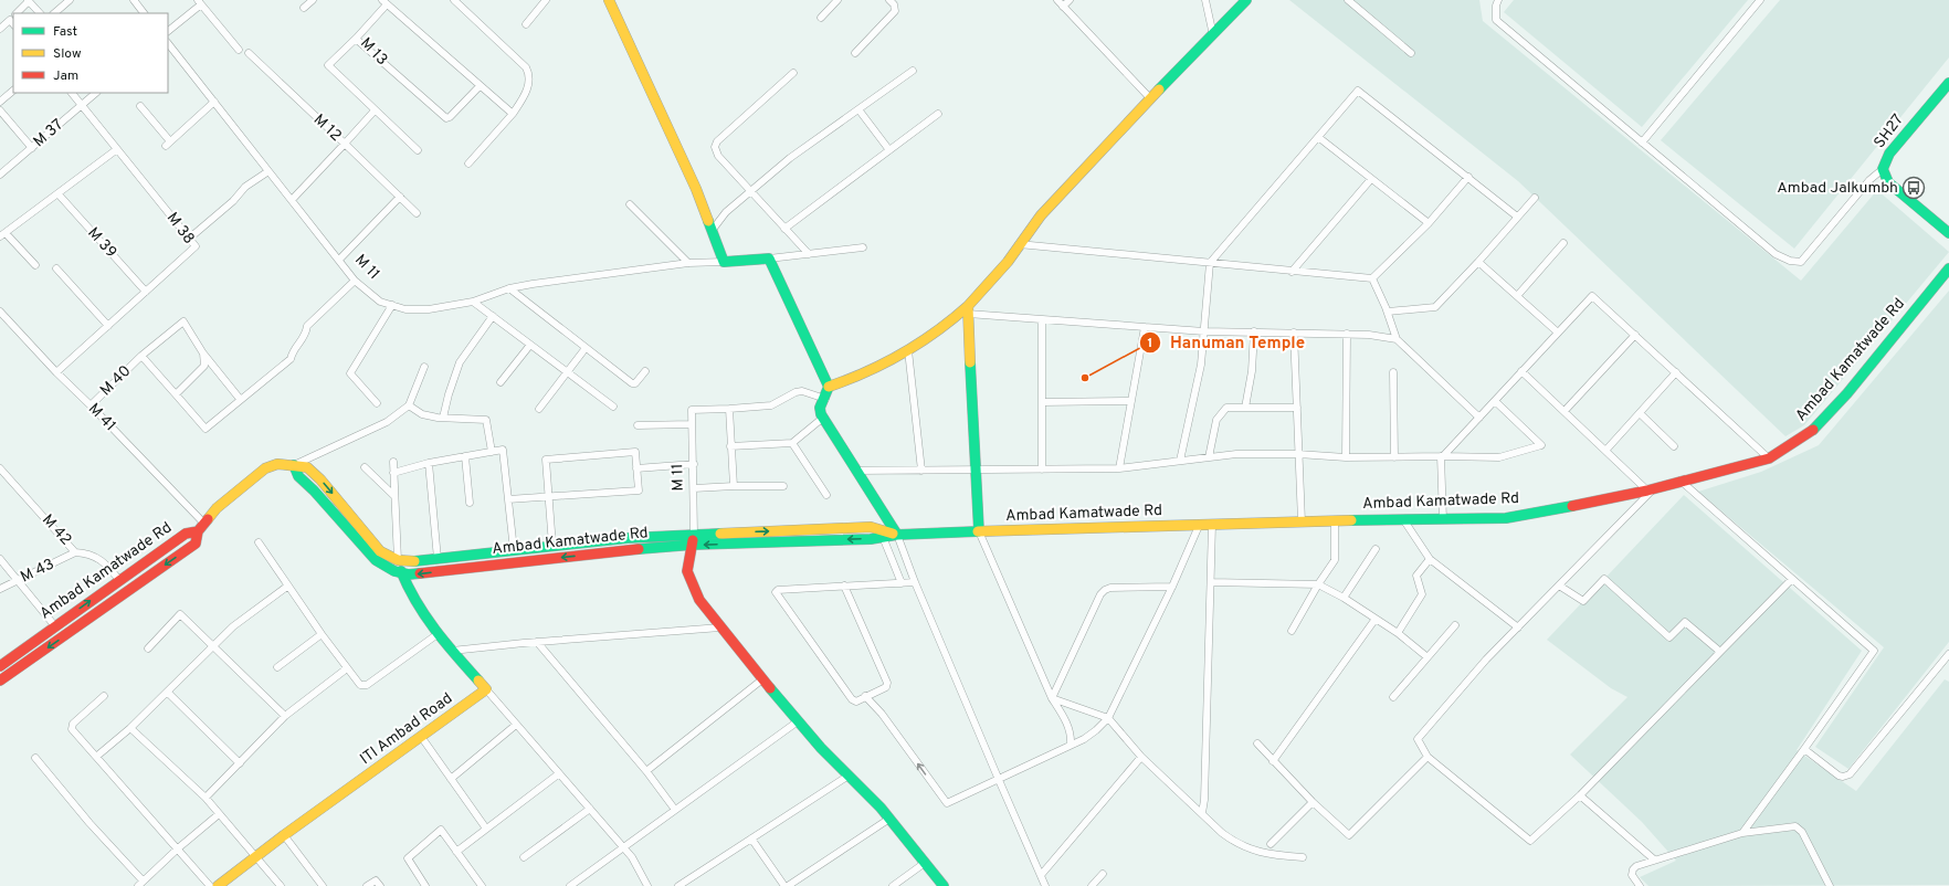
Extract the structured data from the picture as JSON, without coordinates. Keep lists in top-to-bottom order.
{
  "streets": {
    "street": [
      "M 13",
      "M 12",
      "SH27",
      "M 37",
      "M 38",
      "M 39",
      "M 11",
      "Ambad Kamatwade Rd",
      "M 40",
      "M 41",
      "M 42",
      "M 43",
      "ITI Ambad Road"
    ]
  },
  "crossings": [
    ["M 12", "M 11"],
    ["M 37", "M 38"],
    ["M 38", "M 39"],
    ["M 38", "M 41"],
    ["M 11", "Ambad Kamatwade Rd"],
    ["Ambad Kamatwade Rd", "M 41"],
    ["Ambad Kamatwade Rd", "M 42"],
    ["M 40", "M 41"],
    ["M 42", "M 43"]
  ],
  "places": {
    "bus stop": ["Ambad Jalkumbh"],
    "other": ["Hanuman Temple"]
  },
  "legend": ["Fast", "Slow", "Jam"]
}
